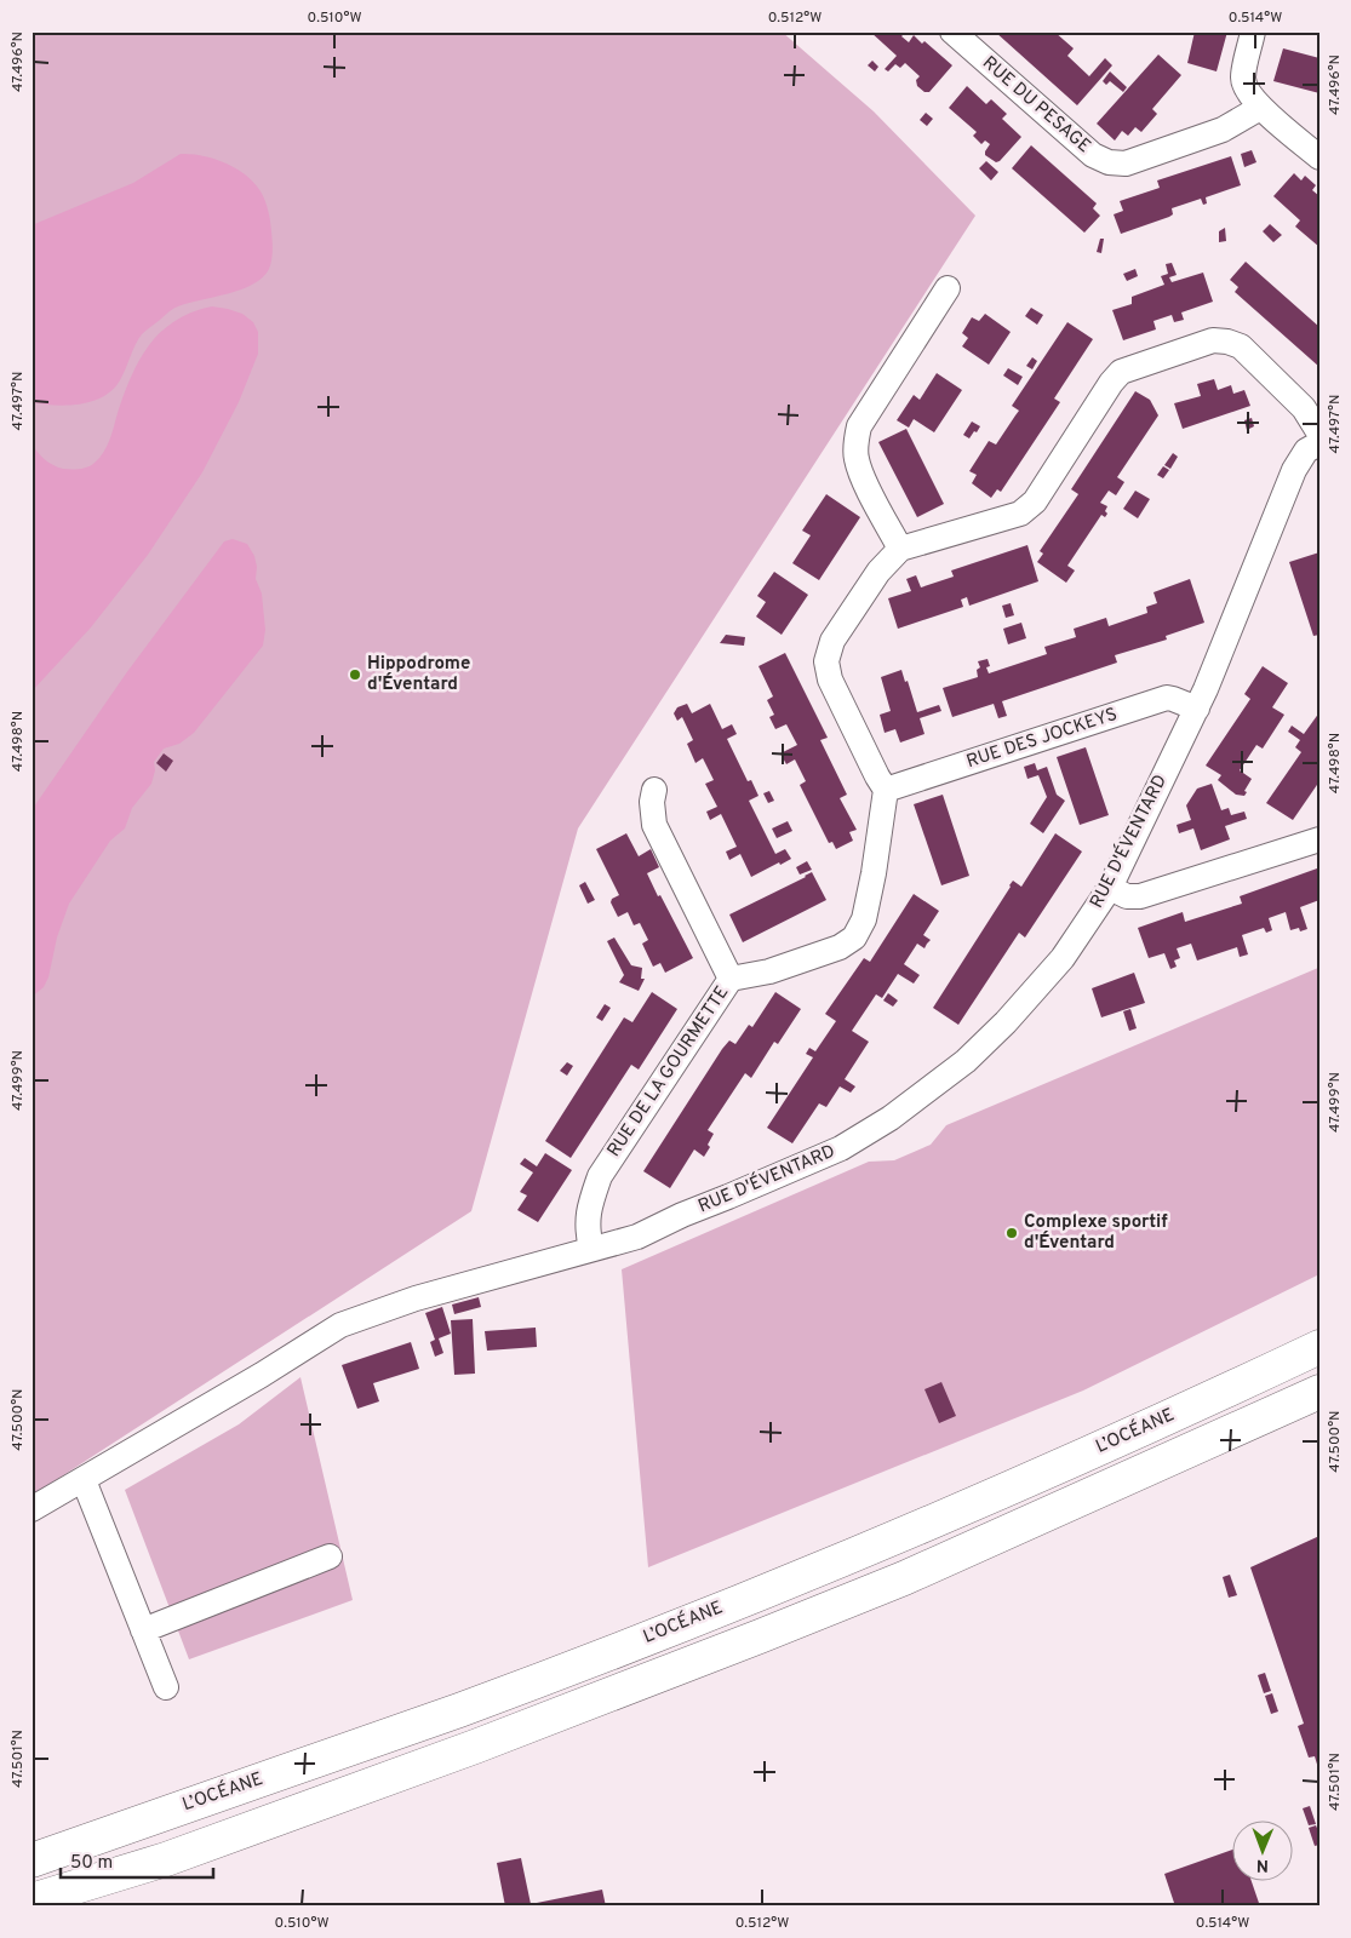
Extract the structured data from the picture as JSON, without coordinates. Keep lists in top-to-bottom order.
{
  "streets": {
    "highway": ["L’OCÉANE"],
    "street": [
      "RUE DU PESAGE",
      "RUE DES JOCKEYS",
      "RUE D'ÉVENTARD",
      "RUE DE LA GOURMETTE"
    ]
  },
  "crossings": [
    ["RUE DES JOCKEYS", "RUE D'ÉVENTARD"],
    ["RUE DES JOCKEYS", "RUE DE LA GOURMETTE"],
    ["RUE D'ÉVENTARD", "RUE DE LA GOURMETTE"]
  ],
  "places": ["Hippodrome d'Éventard", "Complexe sportif d'Éventard"],
  "scale_bar": "50 m",
  "north": "bottom",
  "coordinates": [
    "0.510°W",
    "0.512°W",
    "0.514°W",
    "47.496°N",
    "47.497°N",
    "47.498°N",
    "47.499°N",
    "47.500°N",
    "47.501°N"
  ]
}
